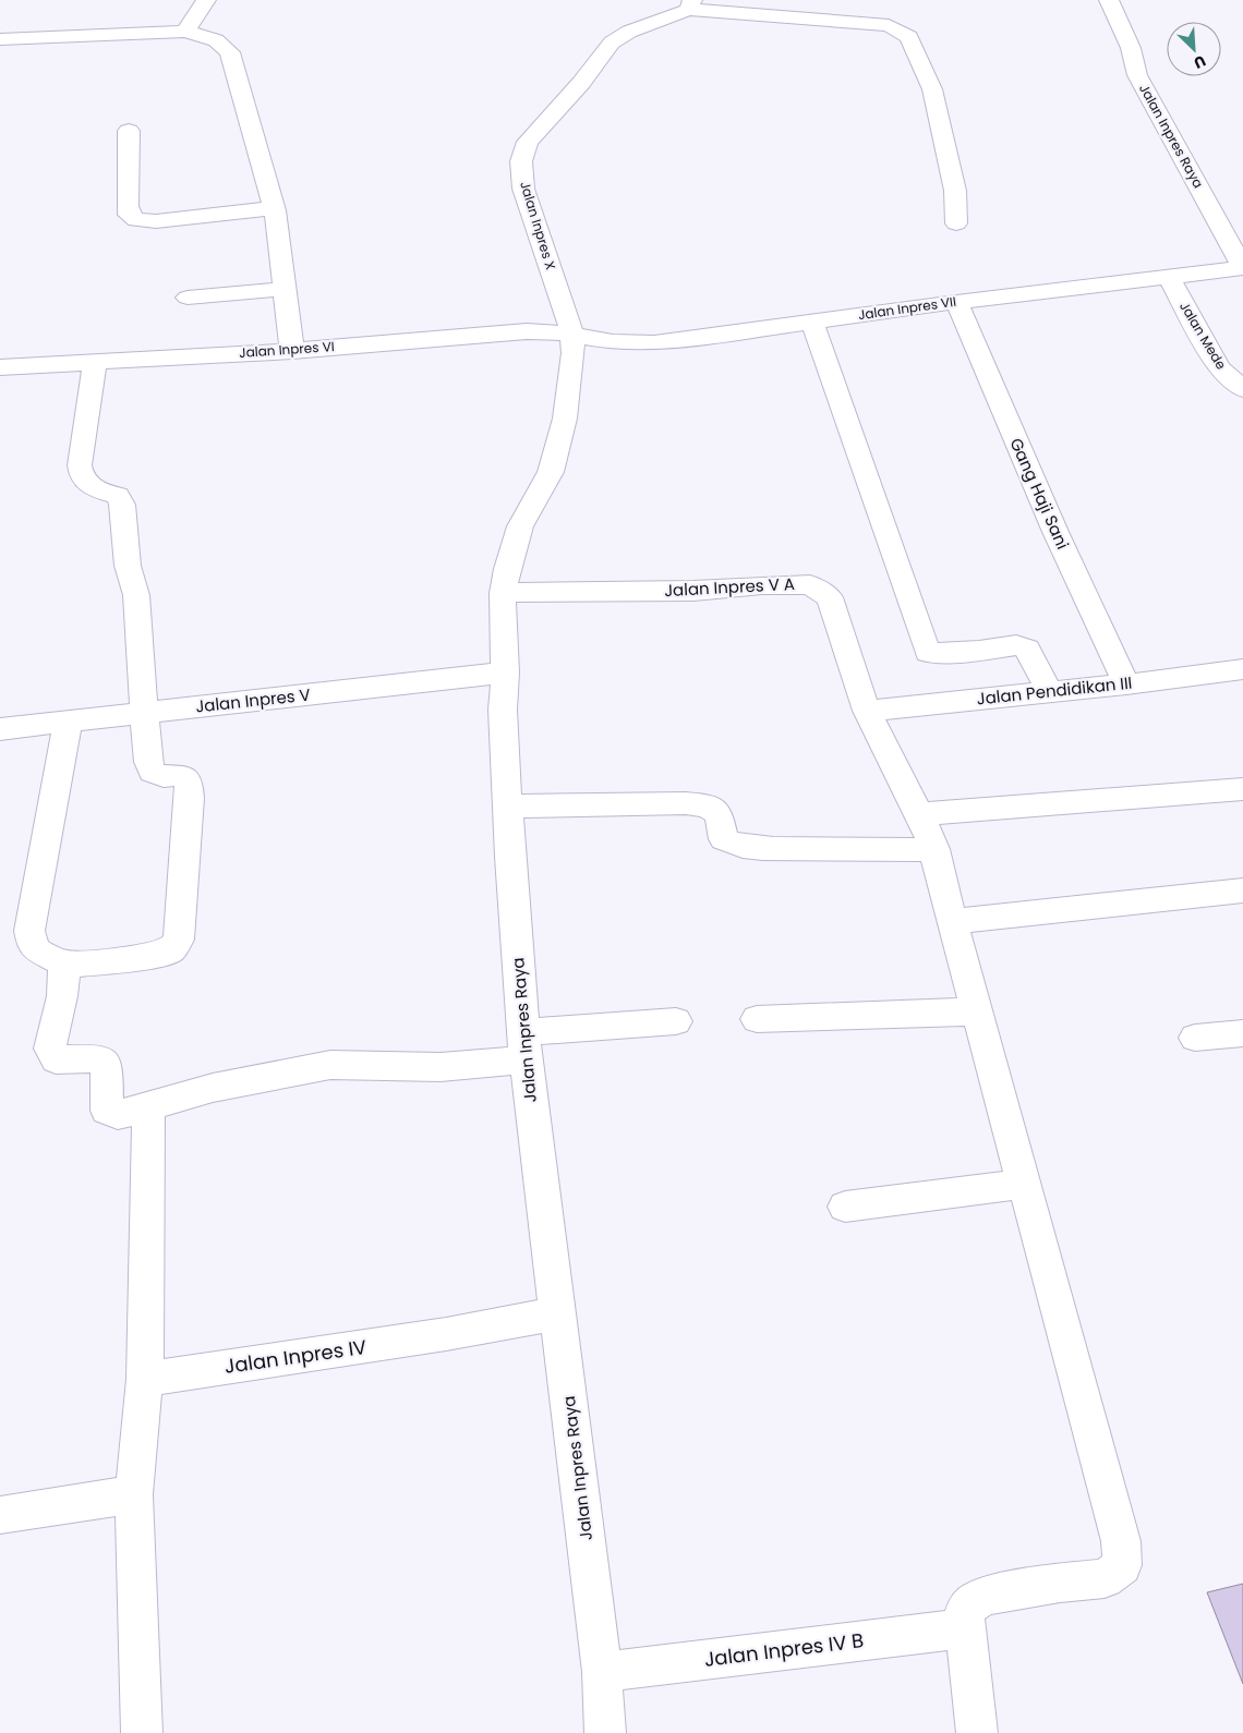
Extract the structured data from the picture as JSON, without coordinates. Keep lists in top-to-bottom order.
{
  "streets": {
    "street": [
      "Jalan Inpres Raya",
      "Jalan Inpres X",
      "Jalan Inpres VII",
      "Jalan Mede",
      "Jalan Inpres VI",
      "Gang Haji Sani",
      "Jalan Inpres V A",
      "Jalan Pendidikan III",
      "Jalan Inpres V",
      "Jalan Inpres IV",
      "Jalan Inpres IV B"
    ]
  },
  "crossings": [
    ["Jalan Inpres Raya", "Jalan Inpres X"],
    ["Jalan Inpres Raya", "Jalan Inpres VII"],
    ["Jalan Inpres Raya", "Jalan Inpres VI"],
    ["Jalan Inpres Raya", "Jalan Inpres V A"],
    ["Jalan Inpres Raya", "Jalan Inpres V"],
    ["Jalan Inpres Raya", "Jalan Inpres IV"],
    ["Jalan Inpres Raya", "Jalan Inpres IV B"],
    ["Jalan Inpres X", "Jalan Inpres VII"],
    ["Jalan Inpres X", "Jalan Inpres VI"],
    ["Jalan Inpres VII", "Jalan Mede"],
    ["Jalan Inpres VII", "Jalan Inpres VI"],
    ["Jalan Inpres VII", "Gang Haji Sani"],
    ["Gang Haji Sani", "Jalan Pendidikan III"],
    ["Jalan Inpres V A", "Jalan Pendidikan III"],
    ["Jalan Inpres V A", "Jalan Inpres IV B"]
  ],
  "north": "bottom right"
}
